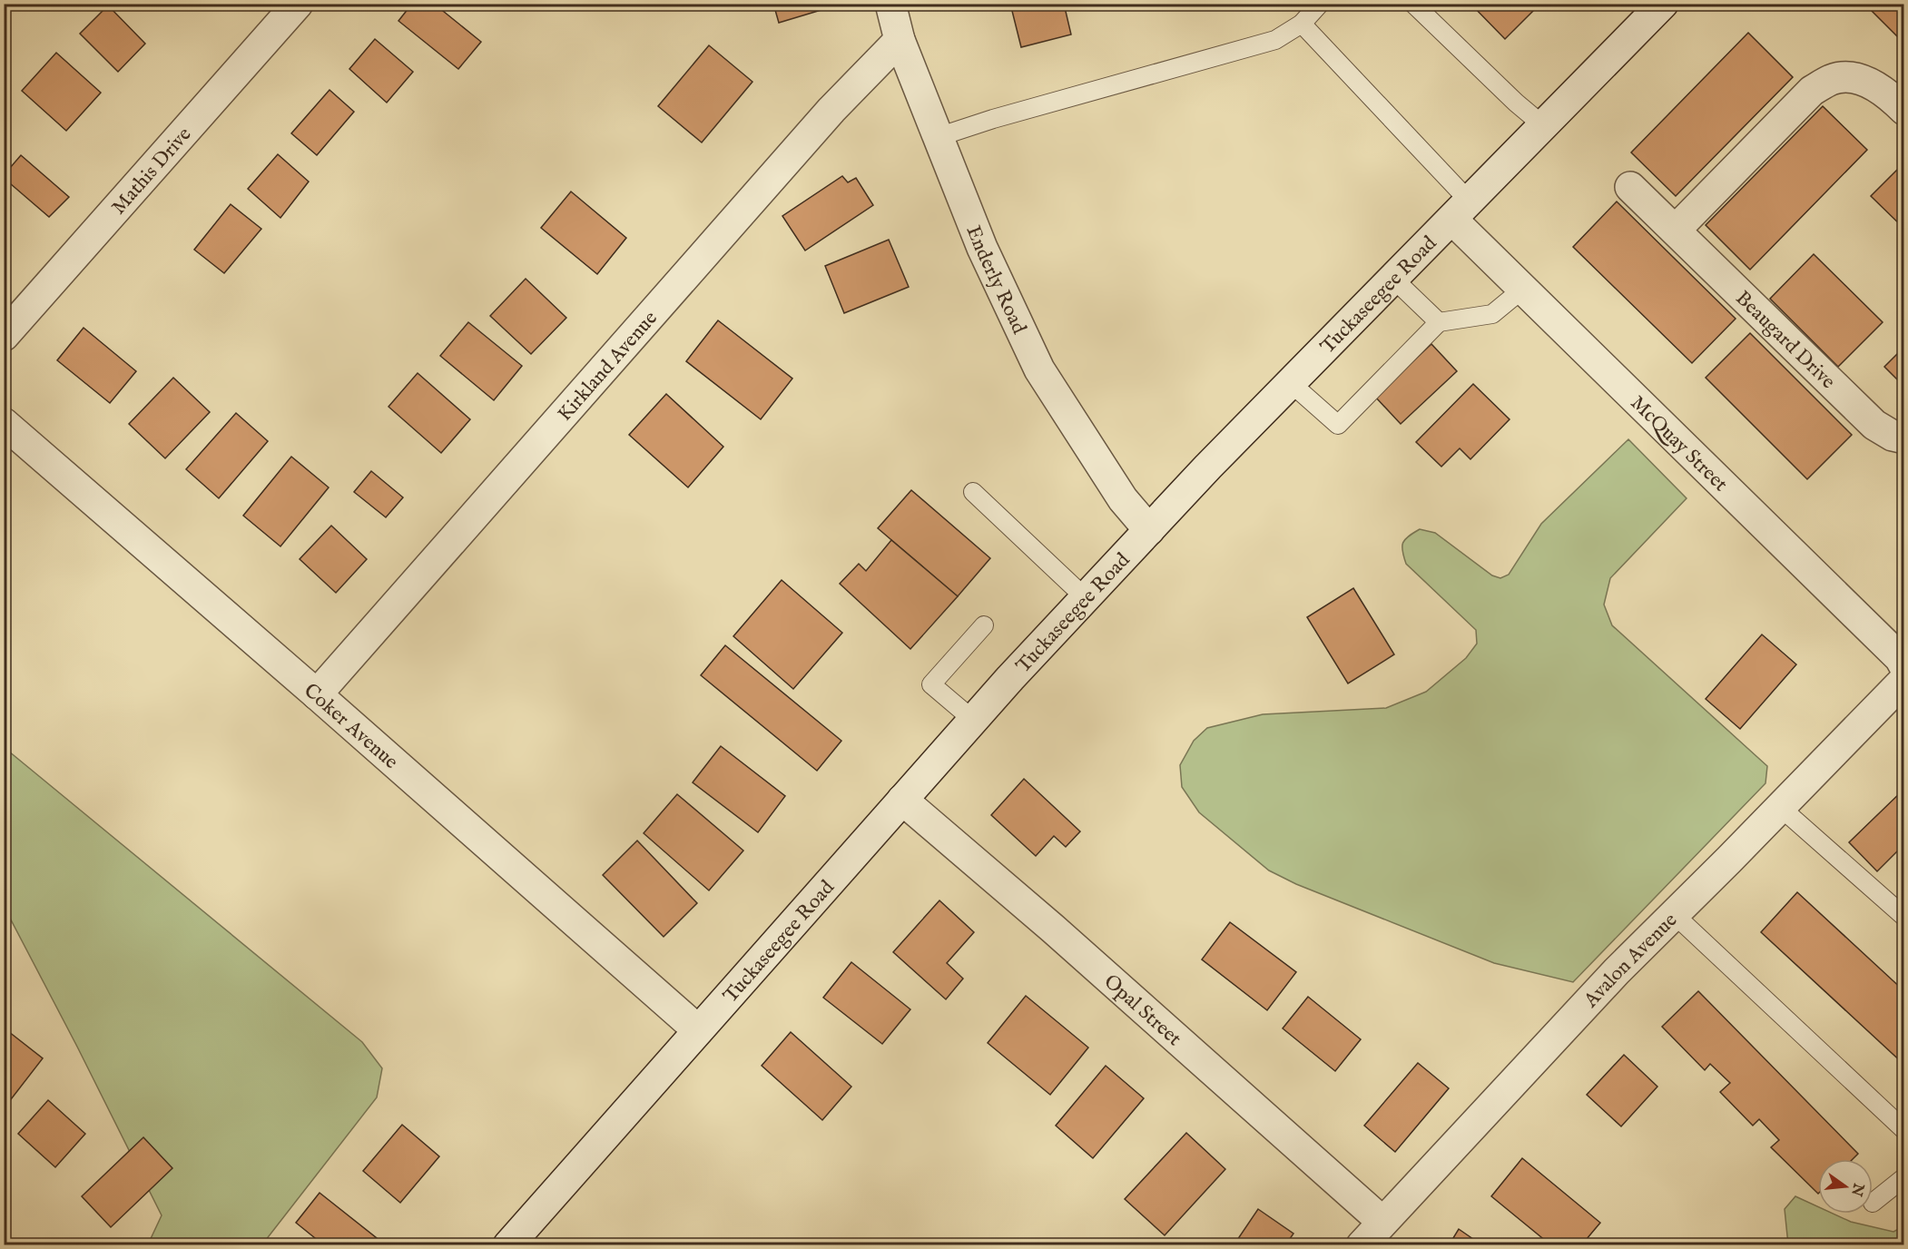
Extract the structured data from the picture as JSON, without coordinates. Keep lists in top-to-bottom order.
{
  "streets": {
    "street": [
      "Mathis Drive",
      "Enderly Road",
      "Tuckaseegee Road",
      "Beaugard Drive",
      "Kirkland Avenue",
      "McQuay Street",
      "Coker Avenue",
      "Avalon Avenue",
      "Opal Street"
    ]
  },
  "crossings": [
    ["Enderly Road", "Tuckaseegee Road"],
    ["Enderly Road", "Kirkland Avenue"],
    ["Tuckaseegee Road", "McQuay Street"],
    ["Tuckaseegee Road", "Coker Avenue"],
    ["Tuckaseegee Road", "Opal Street"],
    ["Kirkland Avenue", "Coker Avenue"],
    ["Avalon Avenue", "Opal Street"]
  ],
  "north": "right"
}
